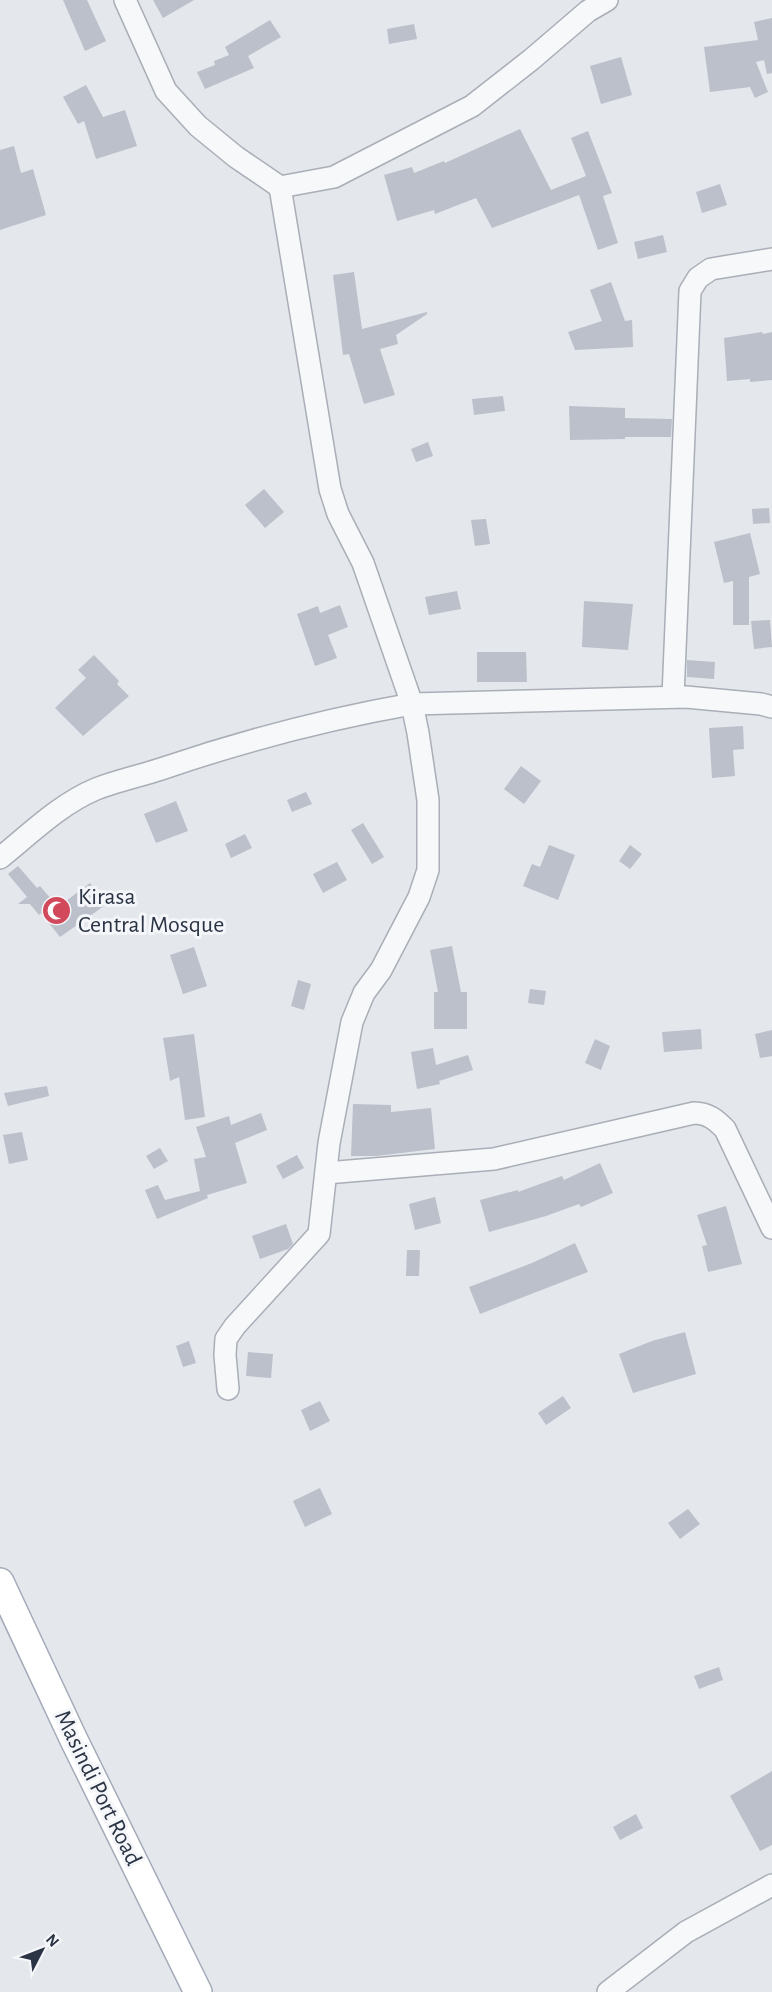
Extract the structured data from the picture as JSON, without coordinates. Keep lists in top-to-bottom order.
{
  "streets": {
    "main road": ["Masindi Port Road"]
  },
  "places": {
    "mosque": ["Kirasa Central Mosque"]
  },
  "north": "top right"
}
